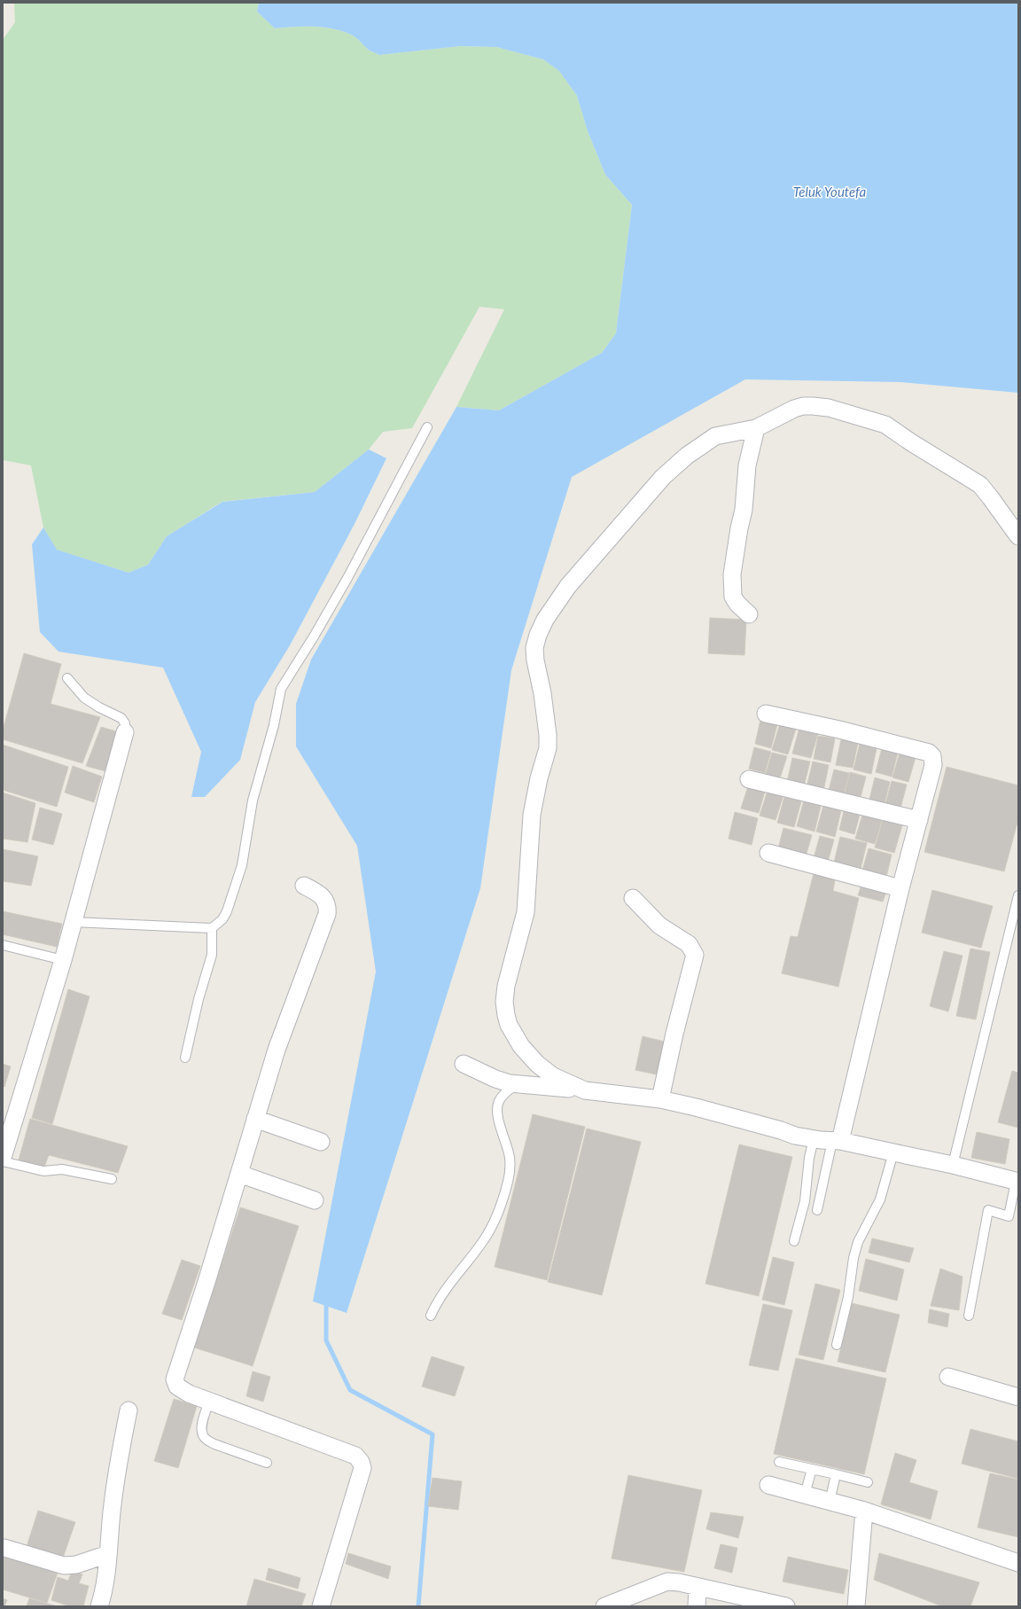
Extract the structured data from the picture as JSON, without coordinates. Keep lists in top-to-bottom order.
{
  "water": ["Teluk Youtefa"]
}
